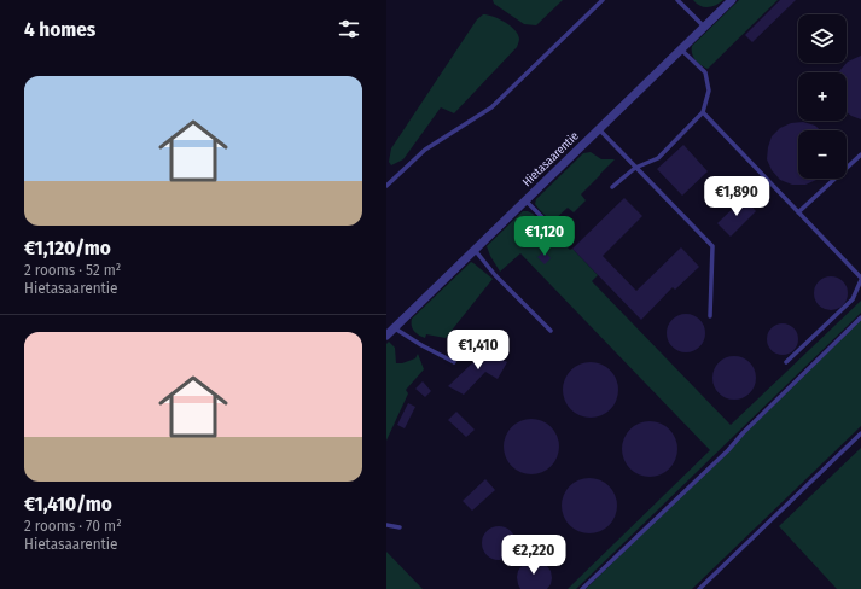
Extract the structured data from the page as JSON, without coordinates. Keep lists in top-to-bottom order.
{
  "streets": {
    "street": ["Hietasaarentie"]
  },
  "page": {
    "heading": "4 homes",
    "map_buttons": ["+", "−"],
    "list": [
      {
        "name": "€1,120/mo",
        "note": "2 rooms · 52 m² · Hietasaarentie"
      },
      {
        "name": "€1,410/mo",
        "note": "2 rooms · 70 m² · Hietasaarentie"
      }
    ],
    "price": [
      "€1,890",
      "€1,120",
      "€1,410",
      "€2,220"
    ]
  }
}
